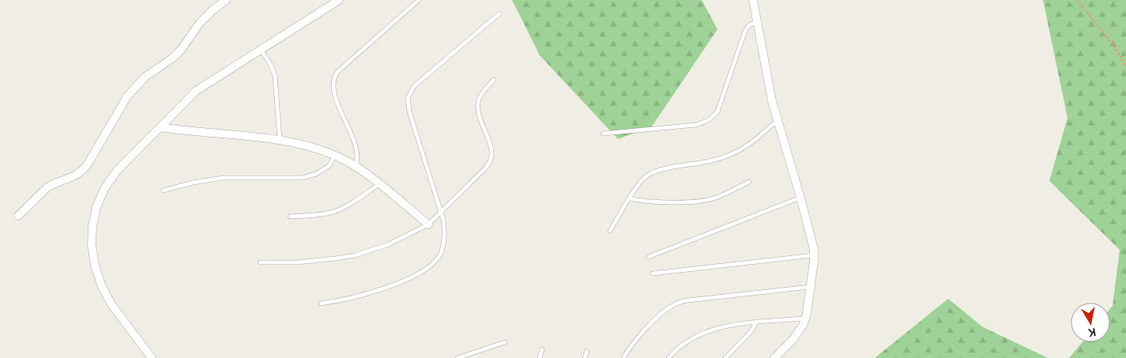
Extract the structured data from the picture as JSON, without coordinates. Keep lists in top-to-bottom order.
{
  "north": "bottom"
}
